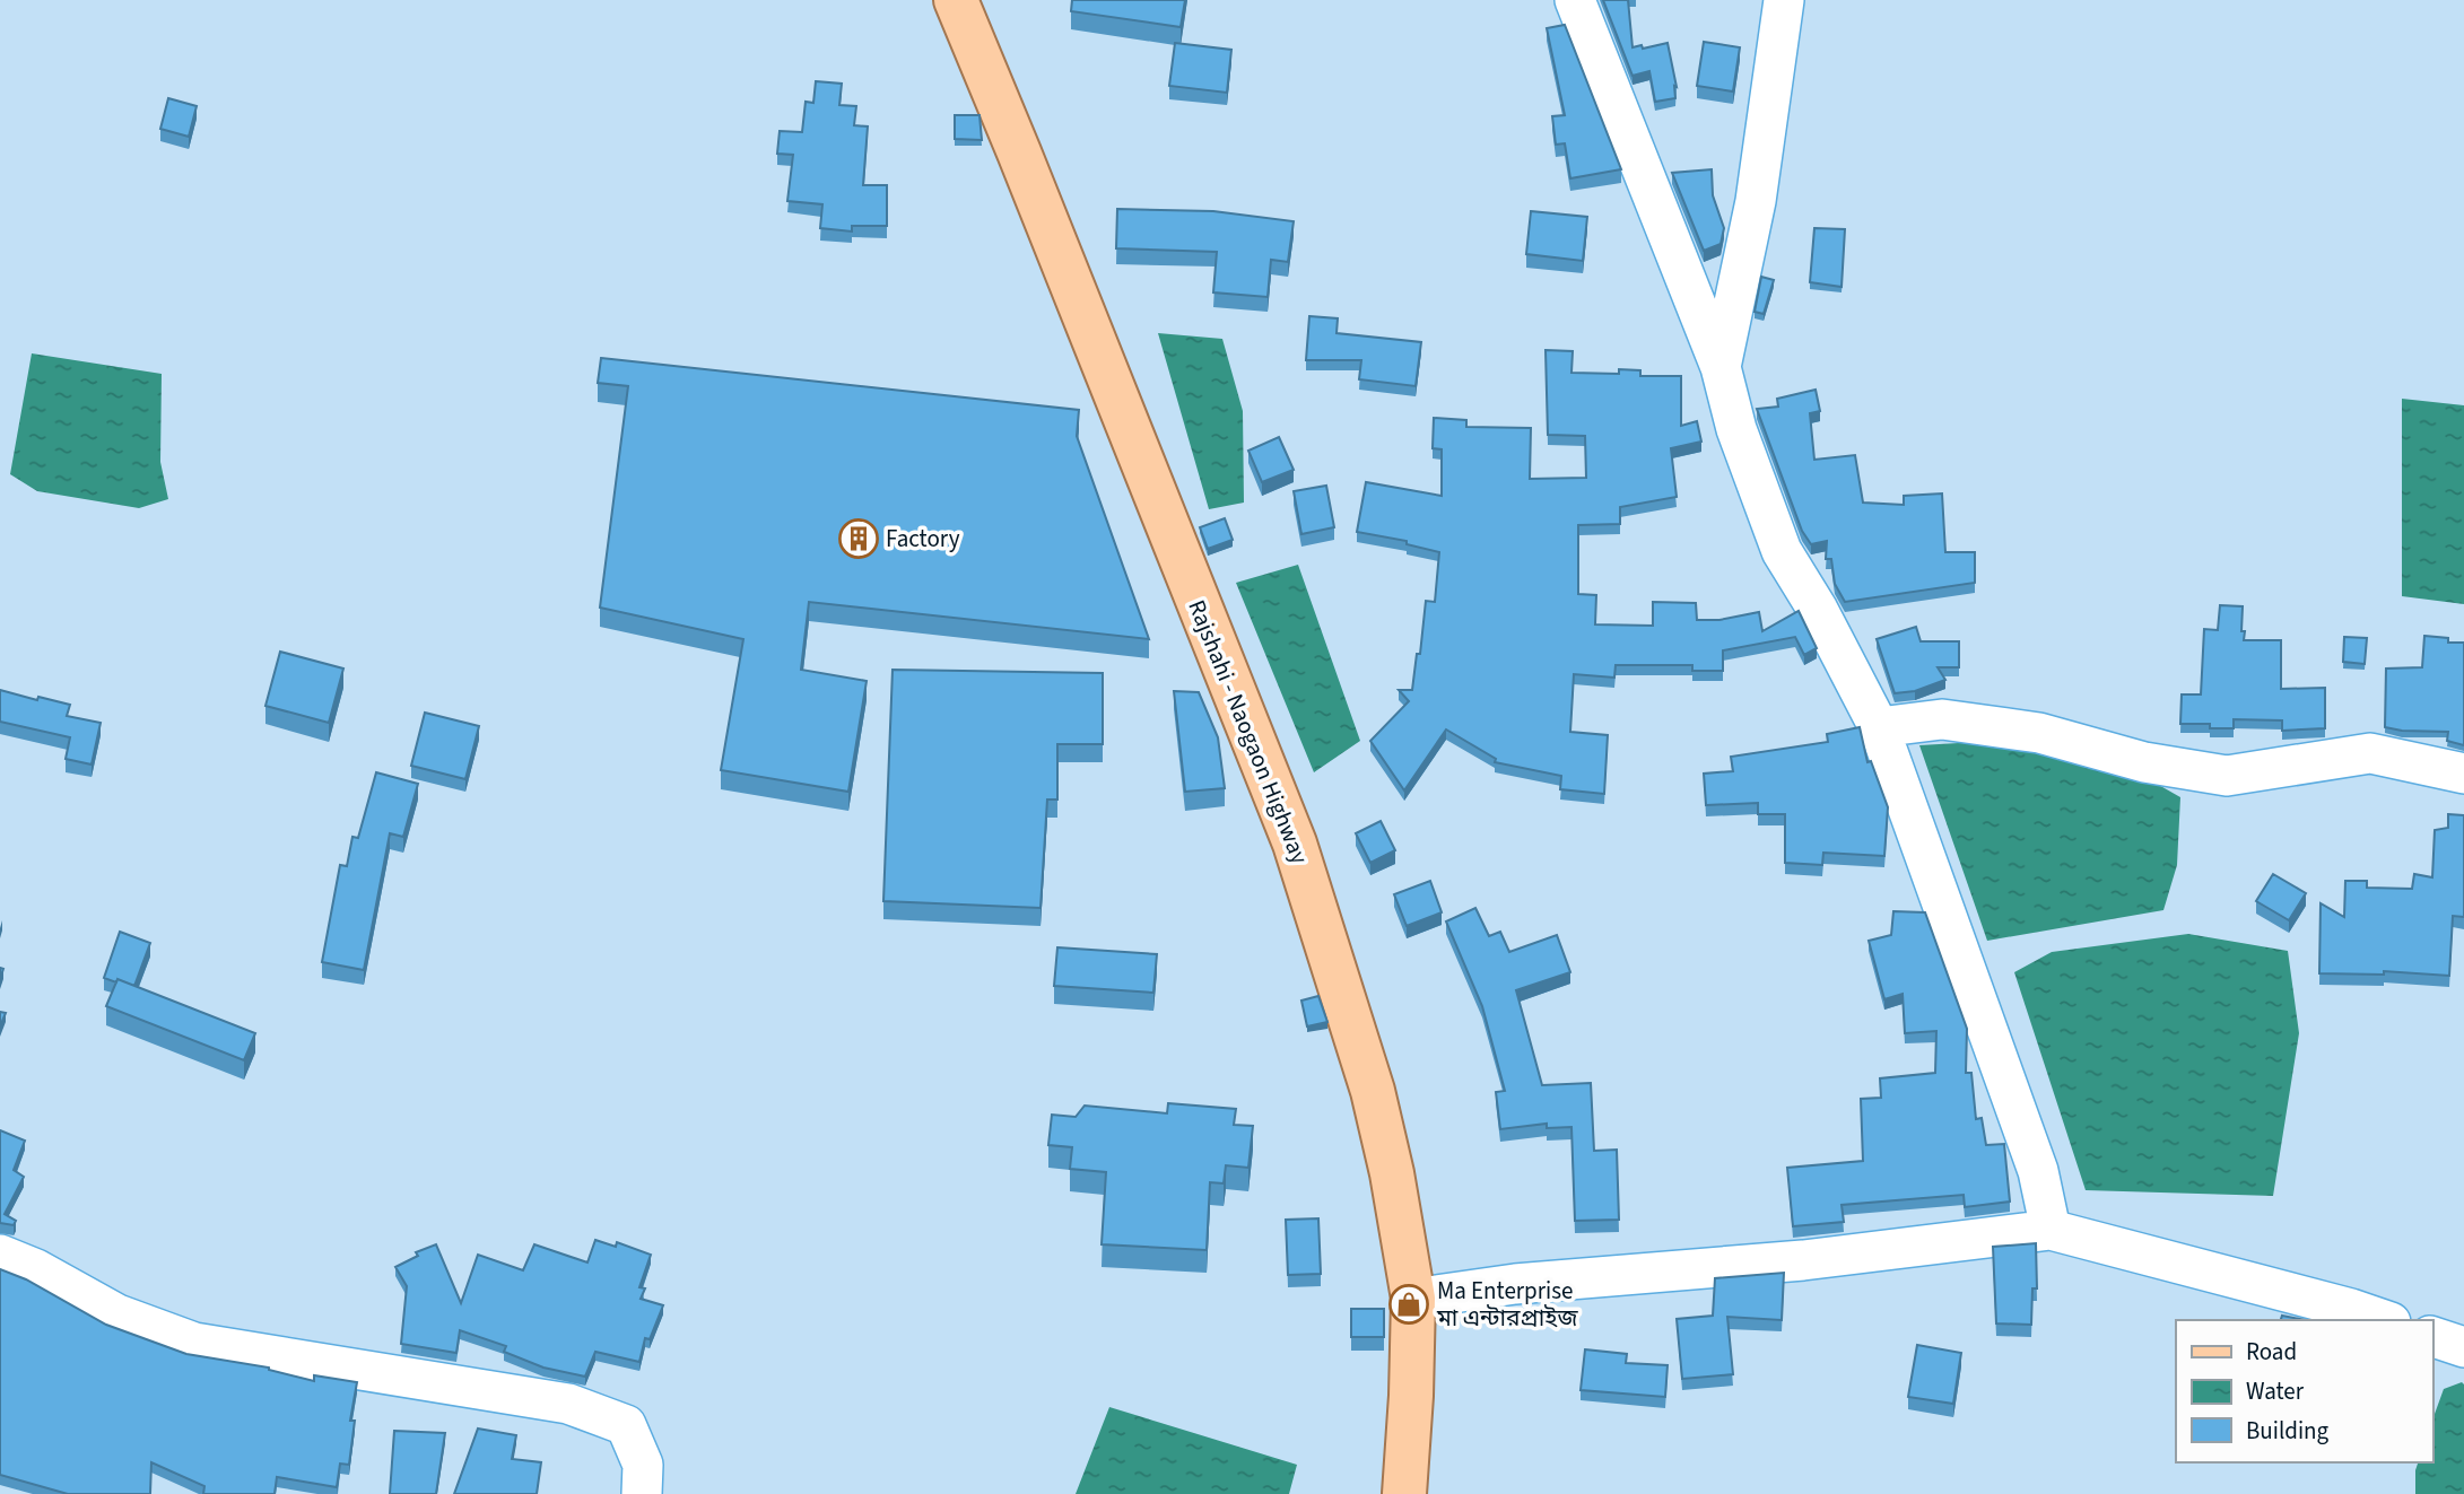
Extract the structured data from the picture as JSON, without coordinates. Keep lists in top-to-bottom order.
{
  "streets": {
    "main road": ["Rajshahi - Naogaon Highway"]
  },
  "places": {
    "building": ["Factory"],
    "shop": ["Ma Enterprise মা এন্টারপ্রাইজ"]
  },
  "legend": ["Road", "Water", "Building"]
}
